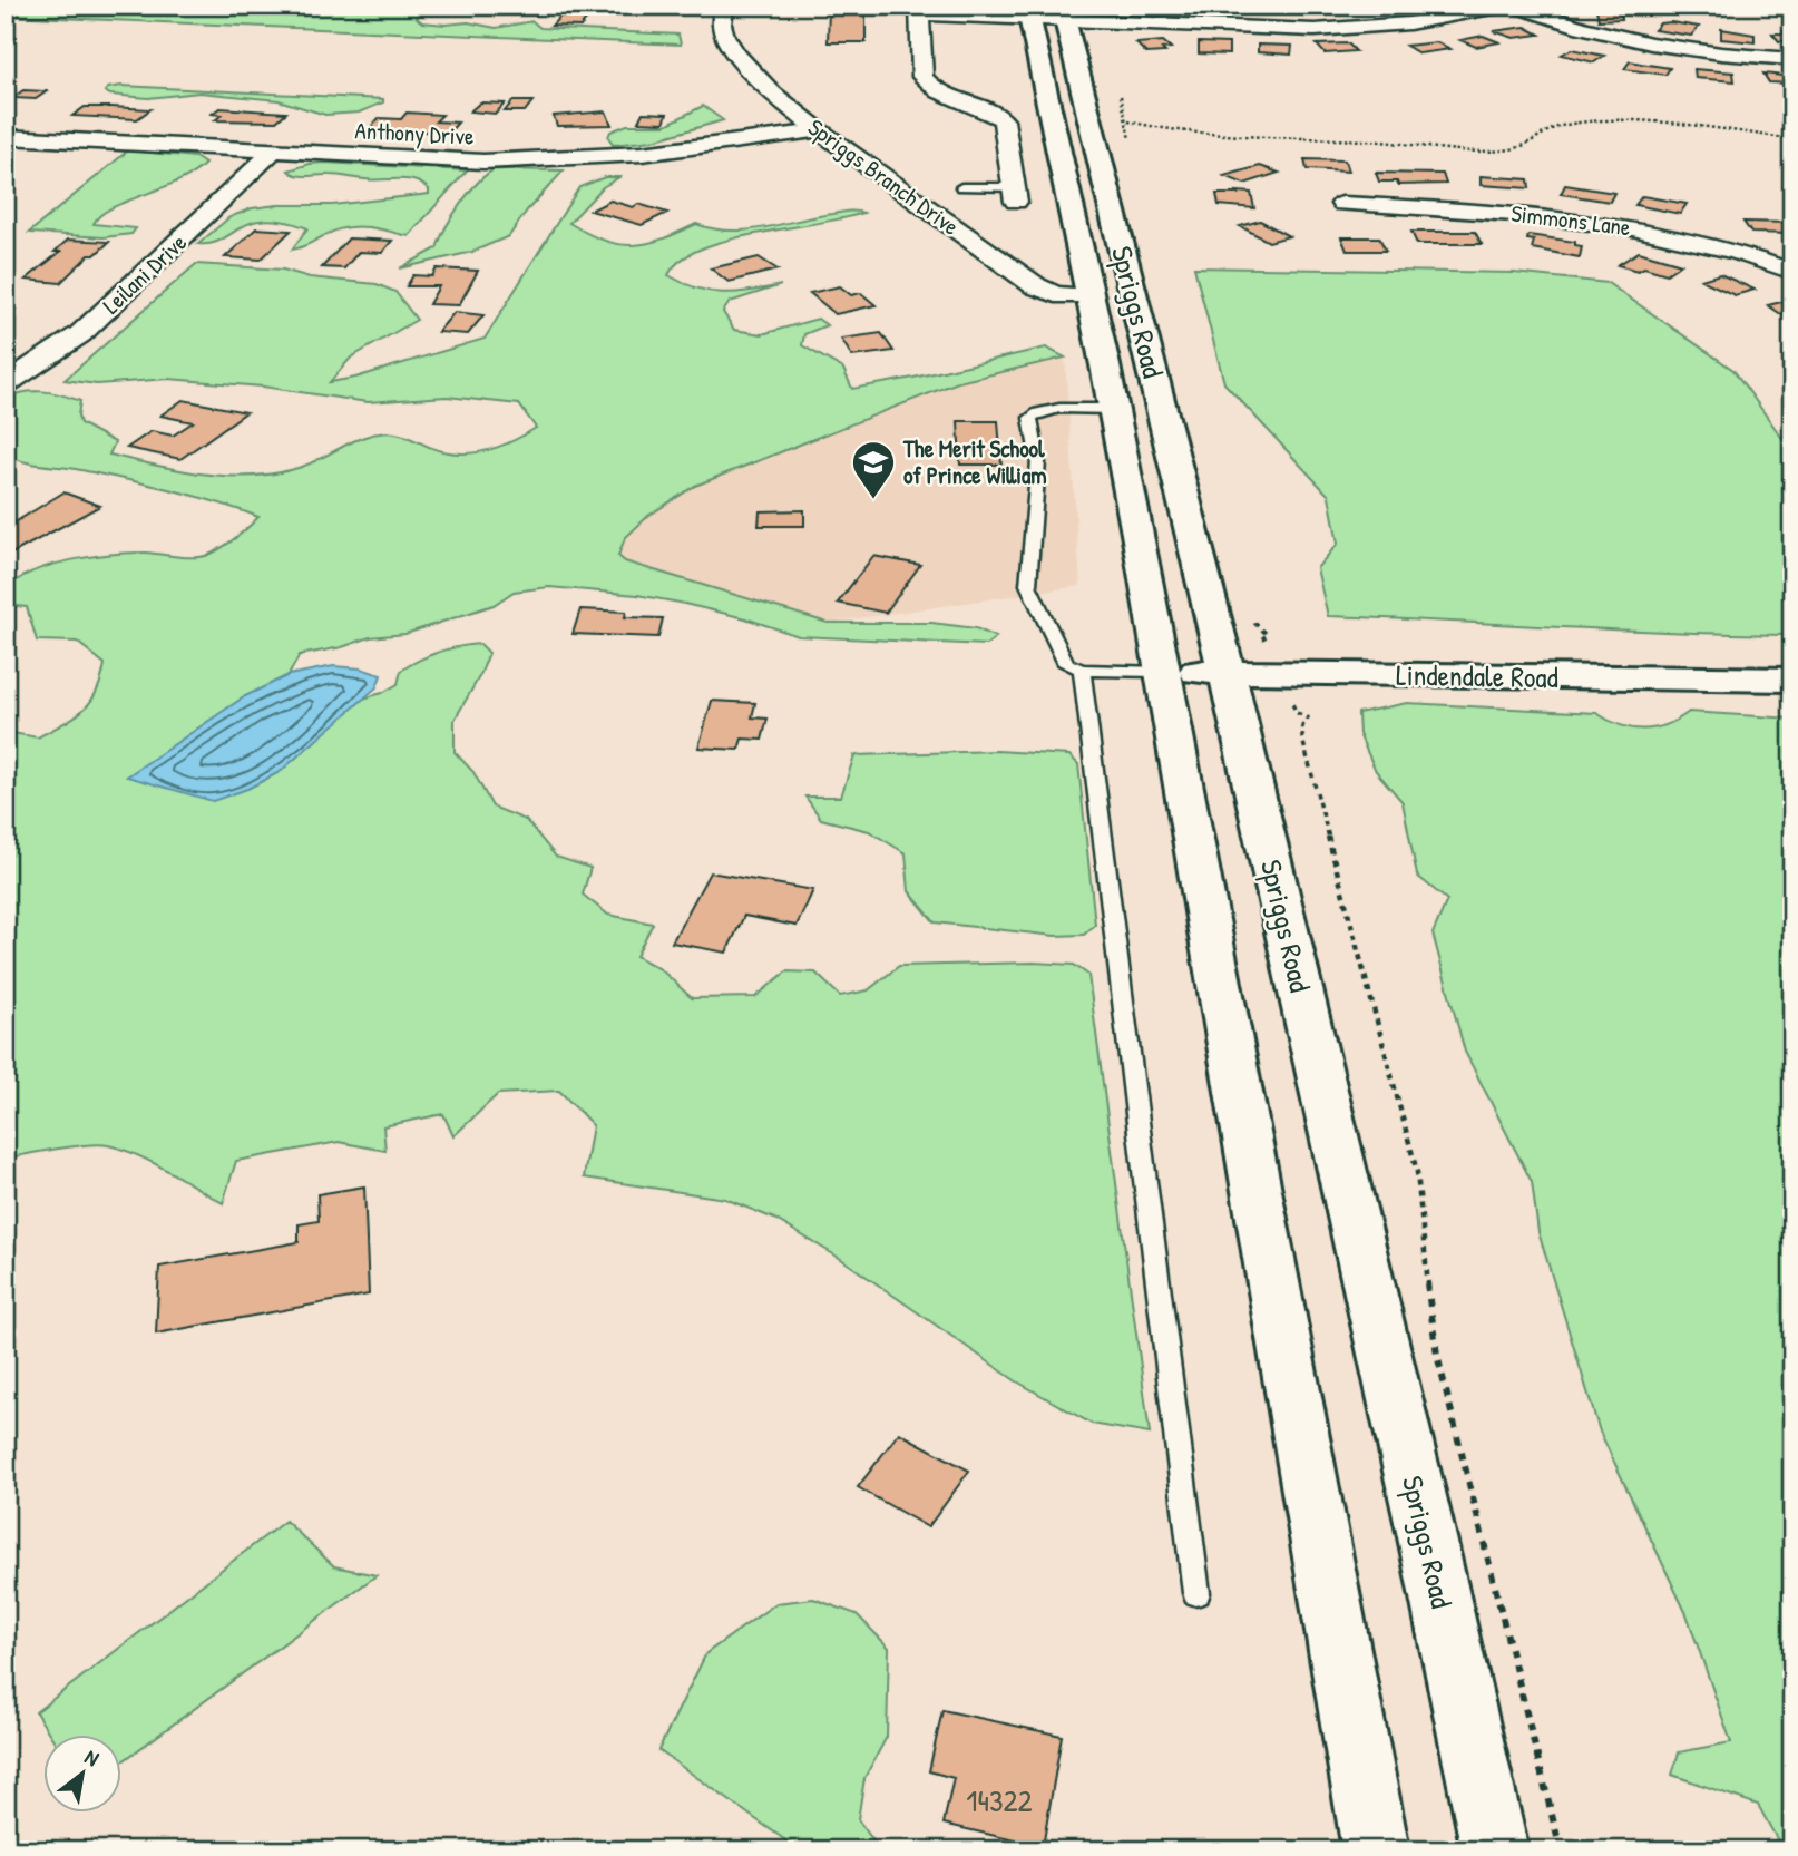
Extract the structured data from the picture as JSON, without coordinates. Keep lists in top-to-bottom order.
{
  "streets": {
    "main road": ["Spriggs Road", "Lindendale Road"],
    "street": [
      "Anthony Drive",
      "Spriggs Branch Drive",
      "Simmons Lane",
      "Leilani Drive"
    ]
  },
  "crossings": [
    ["Anthony Drive", "Spriggs Branch Drive"],
    ["Anthony Drive", "Leilani Drive"],
    ["Spriggs Branch Drive", "Spriggs Road"],
    ["Spriggs Road", "Lindendale Road"]
  ],
  "places": {
    "school or university": ["The Merit School of Prince William"]
  },
  "house_numbers": ["14322"],
  "north": "top right"
}
